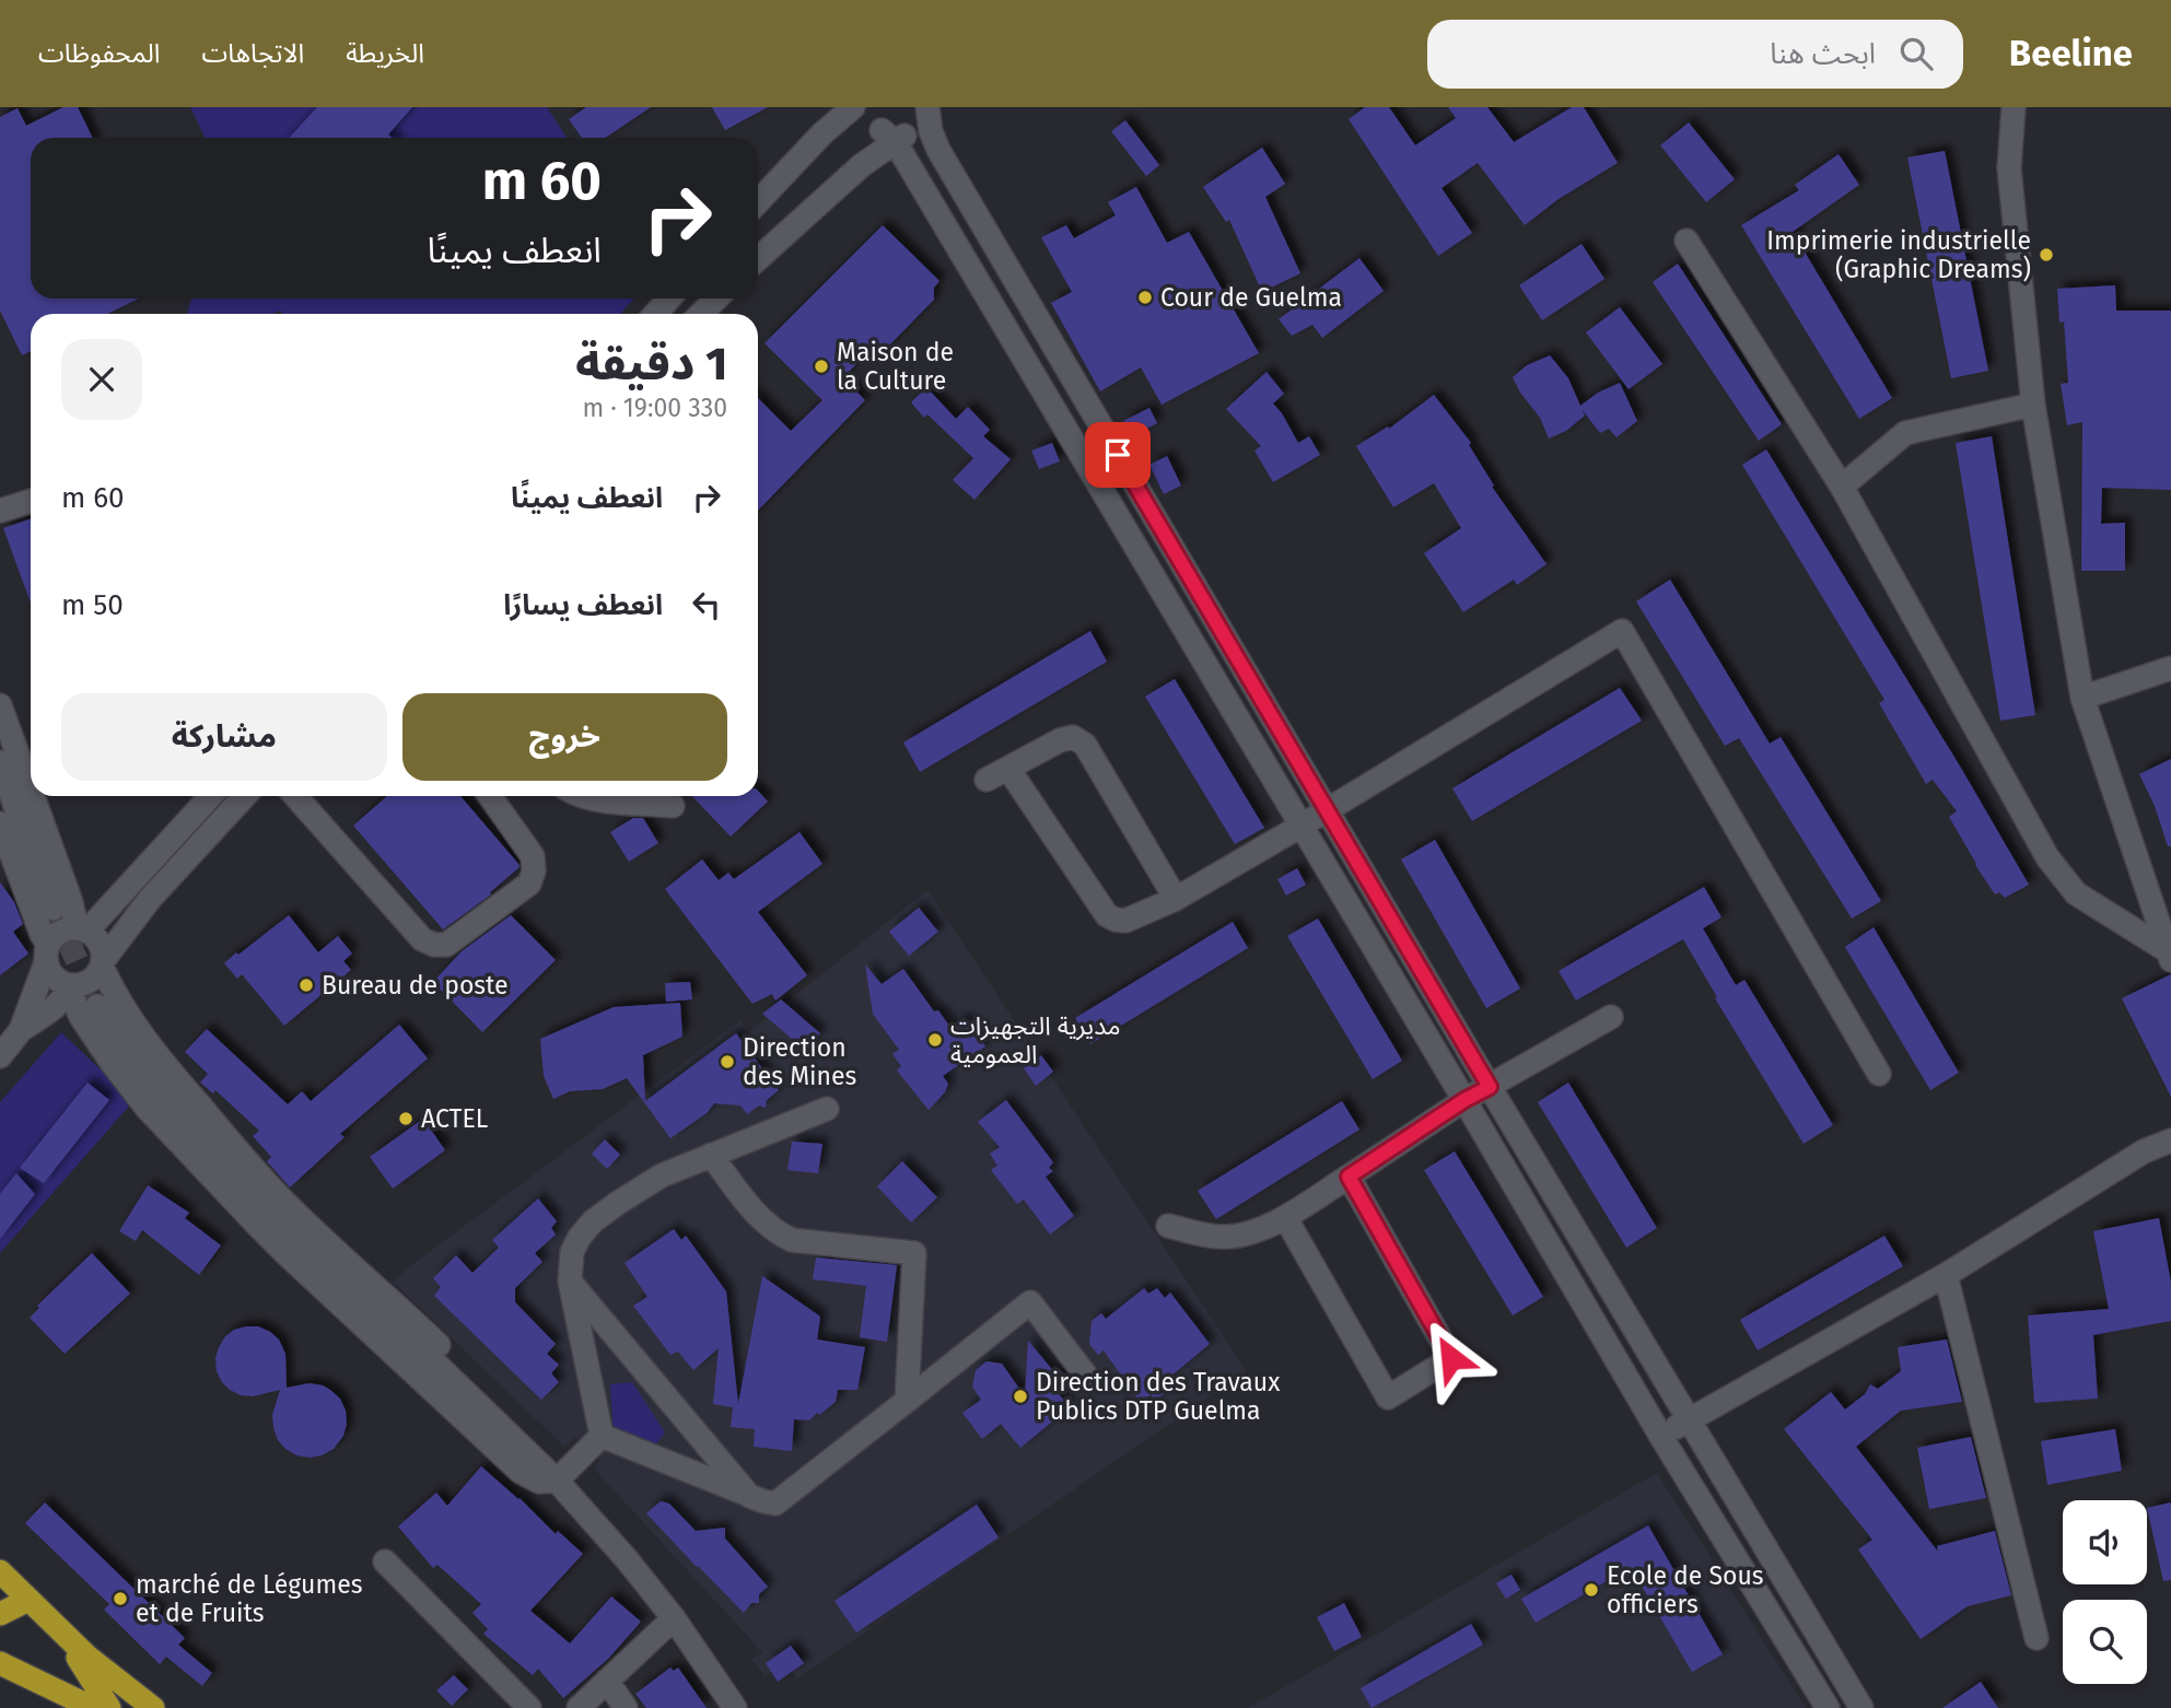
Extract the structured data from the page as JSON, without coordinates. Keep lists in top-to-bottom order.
{
  "places": [
    "Imprimerie industrielle (Graphic Dreams)",
    "Cour de Guelma",
    "Maison de la Culture",
    "Bureau de poste",
    "مديرية التجهيزات العمومية",
    "Direction des Mines",
    "ACTEL",
    "Direction des Travaux Publics DTP Guelma",
    "Ecole de Sous officiers",
    "marché de Légumes et de Fruits"
  ],
  "page": {
    "header": "Beeline",
    "search": "ابحث هنا",
    "nav": ["الخريطة", "الاتجاهات", "المحفوظات"],
    "turn": ["60 m", "انعطف يمينًا"],
    "heading": ["1 دقيقة", "330 m · 19:00"],
    "list": [
      {
        "name": "انعطف يمينًا",
        "value": "60 m"
      },
      {
        "name": "انعطف يسارًا",
        "value": "50 m"
      }
    ],
    "buttons": ["خروج", "مشاركة"]
  }
}
